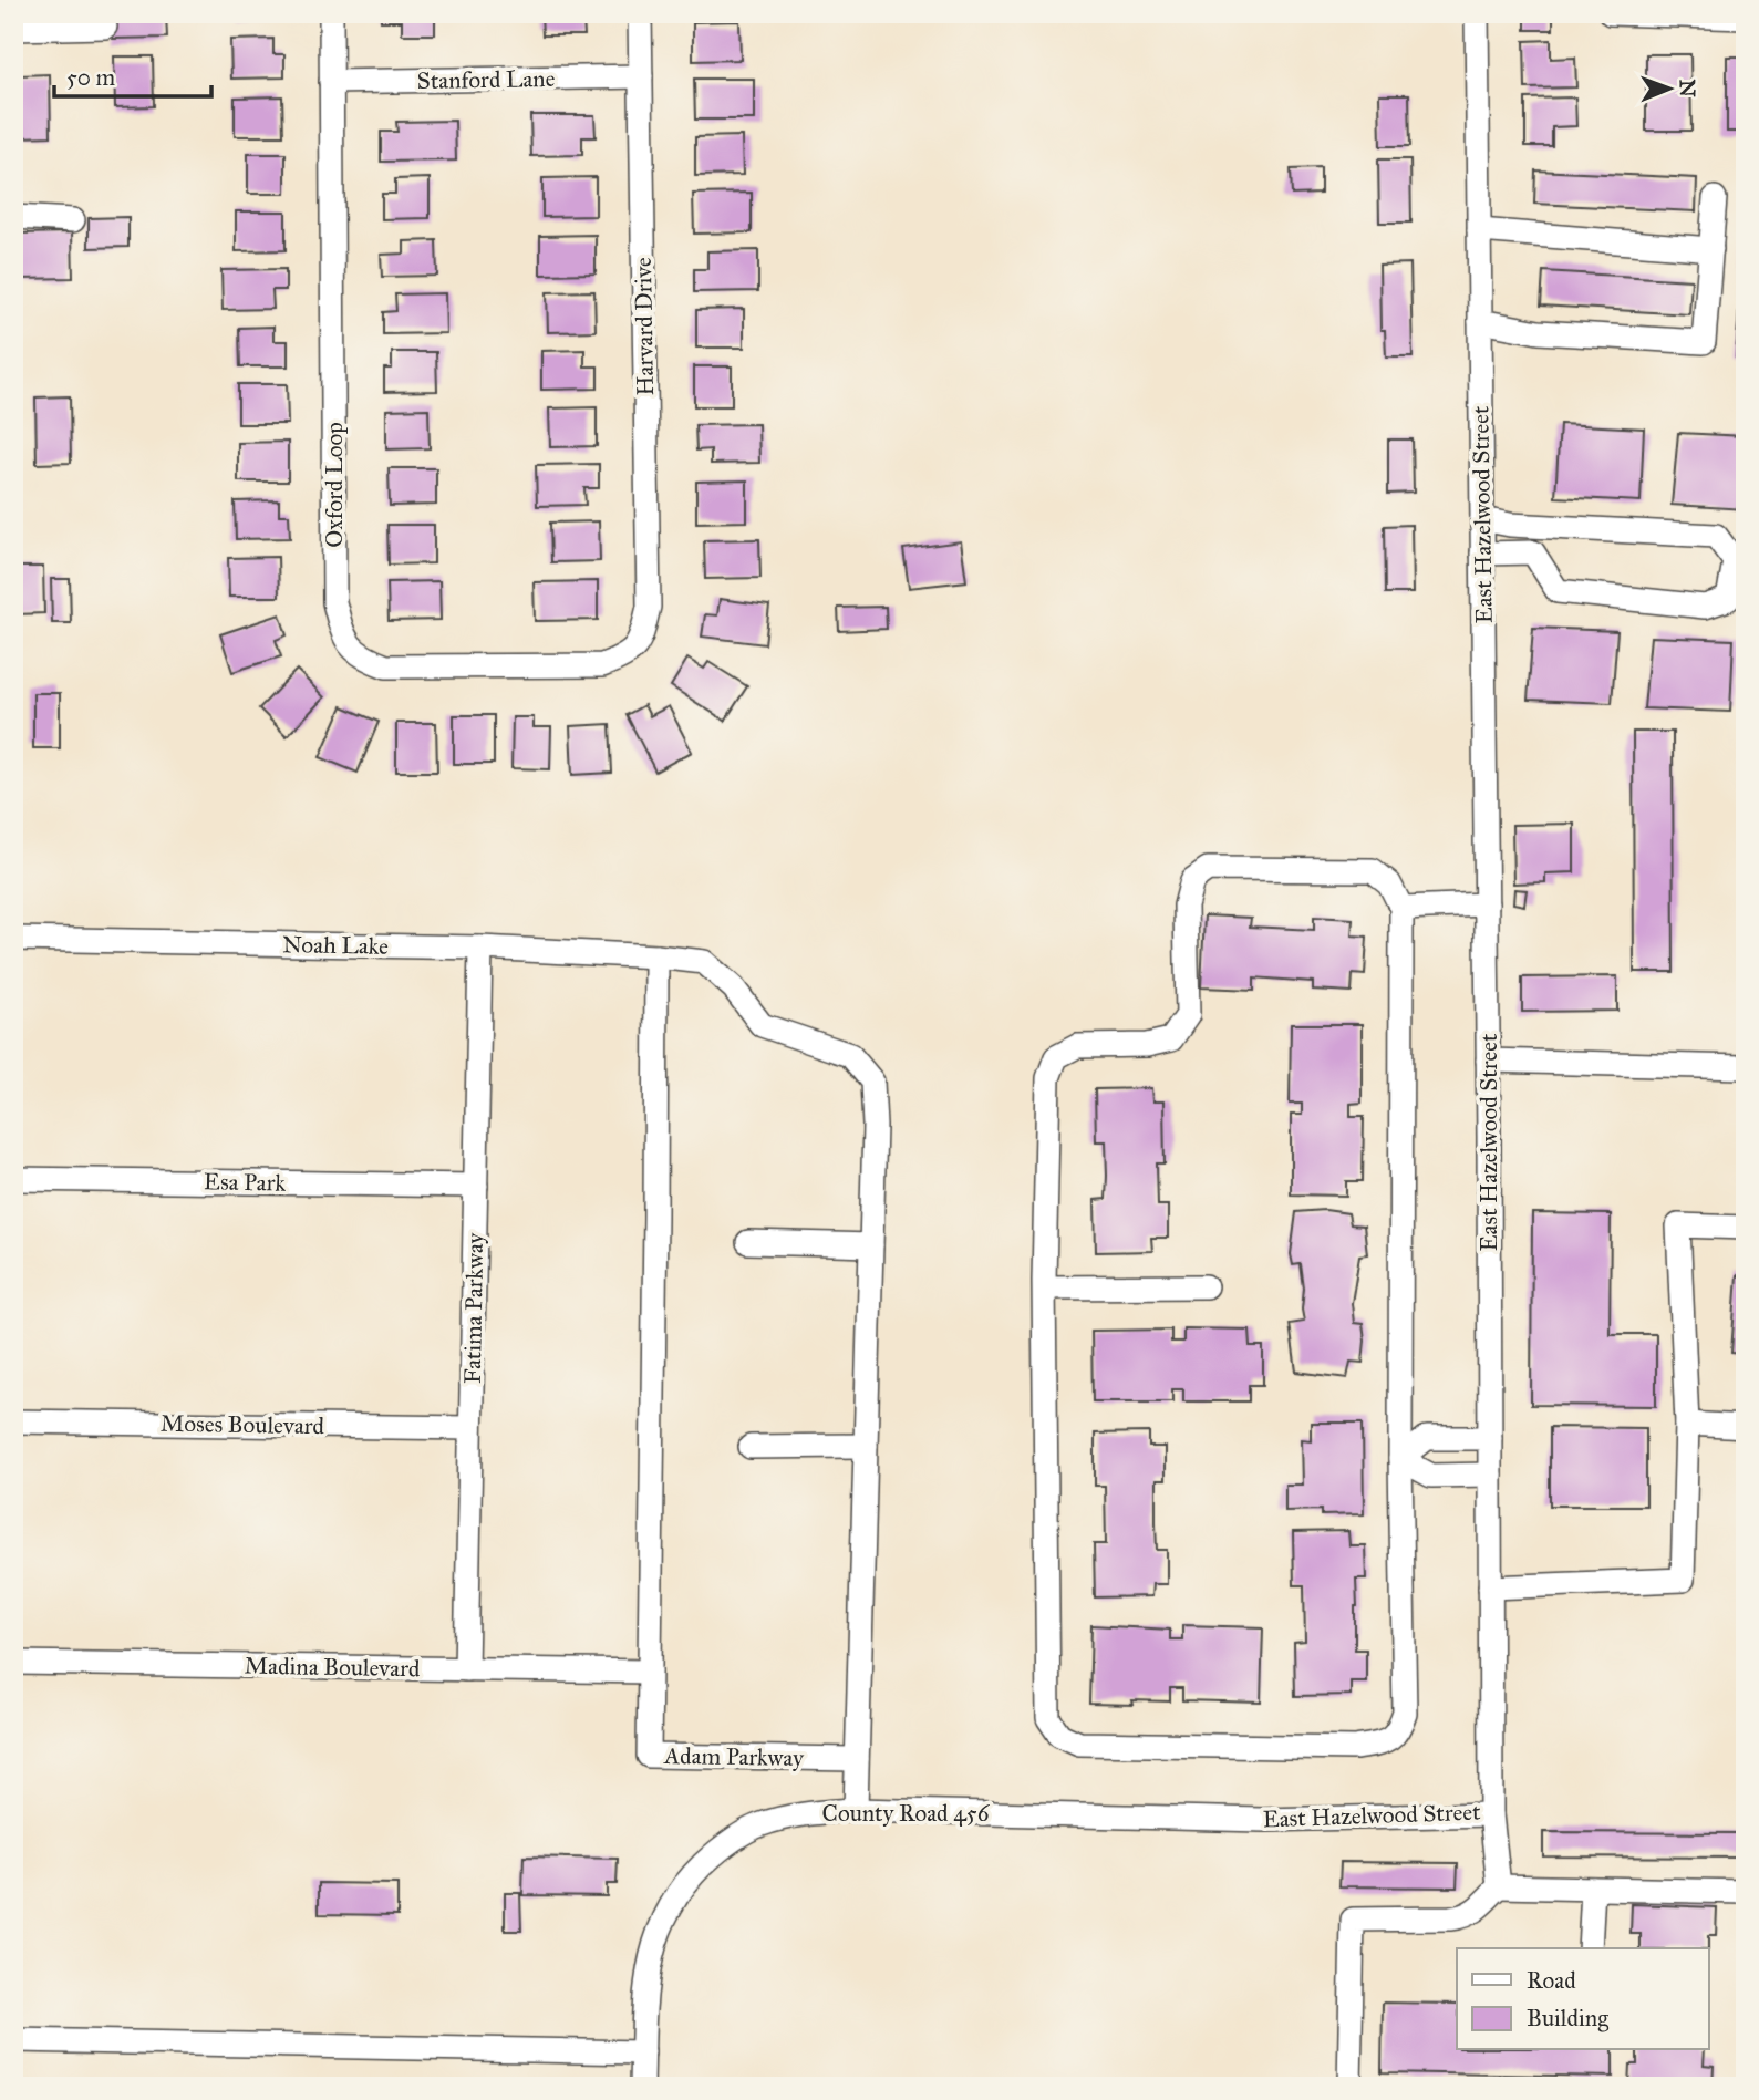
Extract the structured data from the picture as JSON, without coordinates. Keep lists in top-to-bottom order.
{
  "streets": {
    "street": [
      "Stanford Lane",
      "Harvard Drive",
      "Oxford Loop",
      "East Hazelwood Street",
      "Noah Lake",
      "Esa Park",
      "Fatima Parkway",
      "Moses Boulevard",
      "Madina Boulevard",
      "Adam Parkway",
      "County Road 456"
    ]
  },
  "crossings": [
    ["Stanford Lane", "Harvard Drive"],
    ["Stanford Lane", "Oxford Loop"],
    ["Harvard Drive", "Oxford Loop"],
    ["East Hazelwood Street", "County Road 456"],
    ["Noah Lake", "Fatima Parkway"],
    ["Noah Lake", "Adam Parkway"],
    ["Noah Lake", "County Road 456"],
    ["Esa Park", "Fatima Parkway"],
    ["Fatima Parkway", "Moses Boulevard"],
    ["Fatima Parkway", "Madina Boulevard"],
    ["Madina Boulevard", "Adam Parkway"]
  ],
  "legend": ["Road", "Building"],
  "scale_bar": "50 m",
  "north": "right"
}
